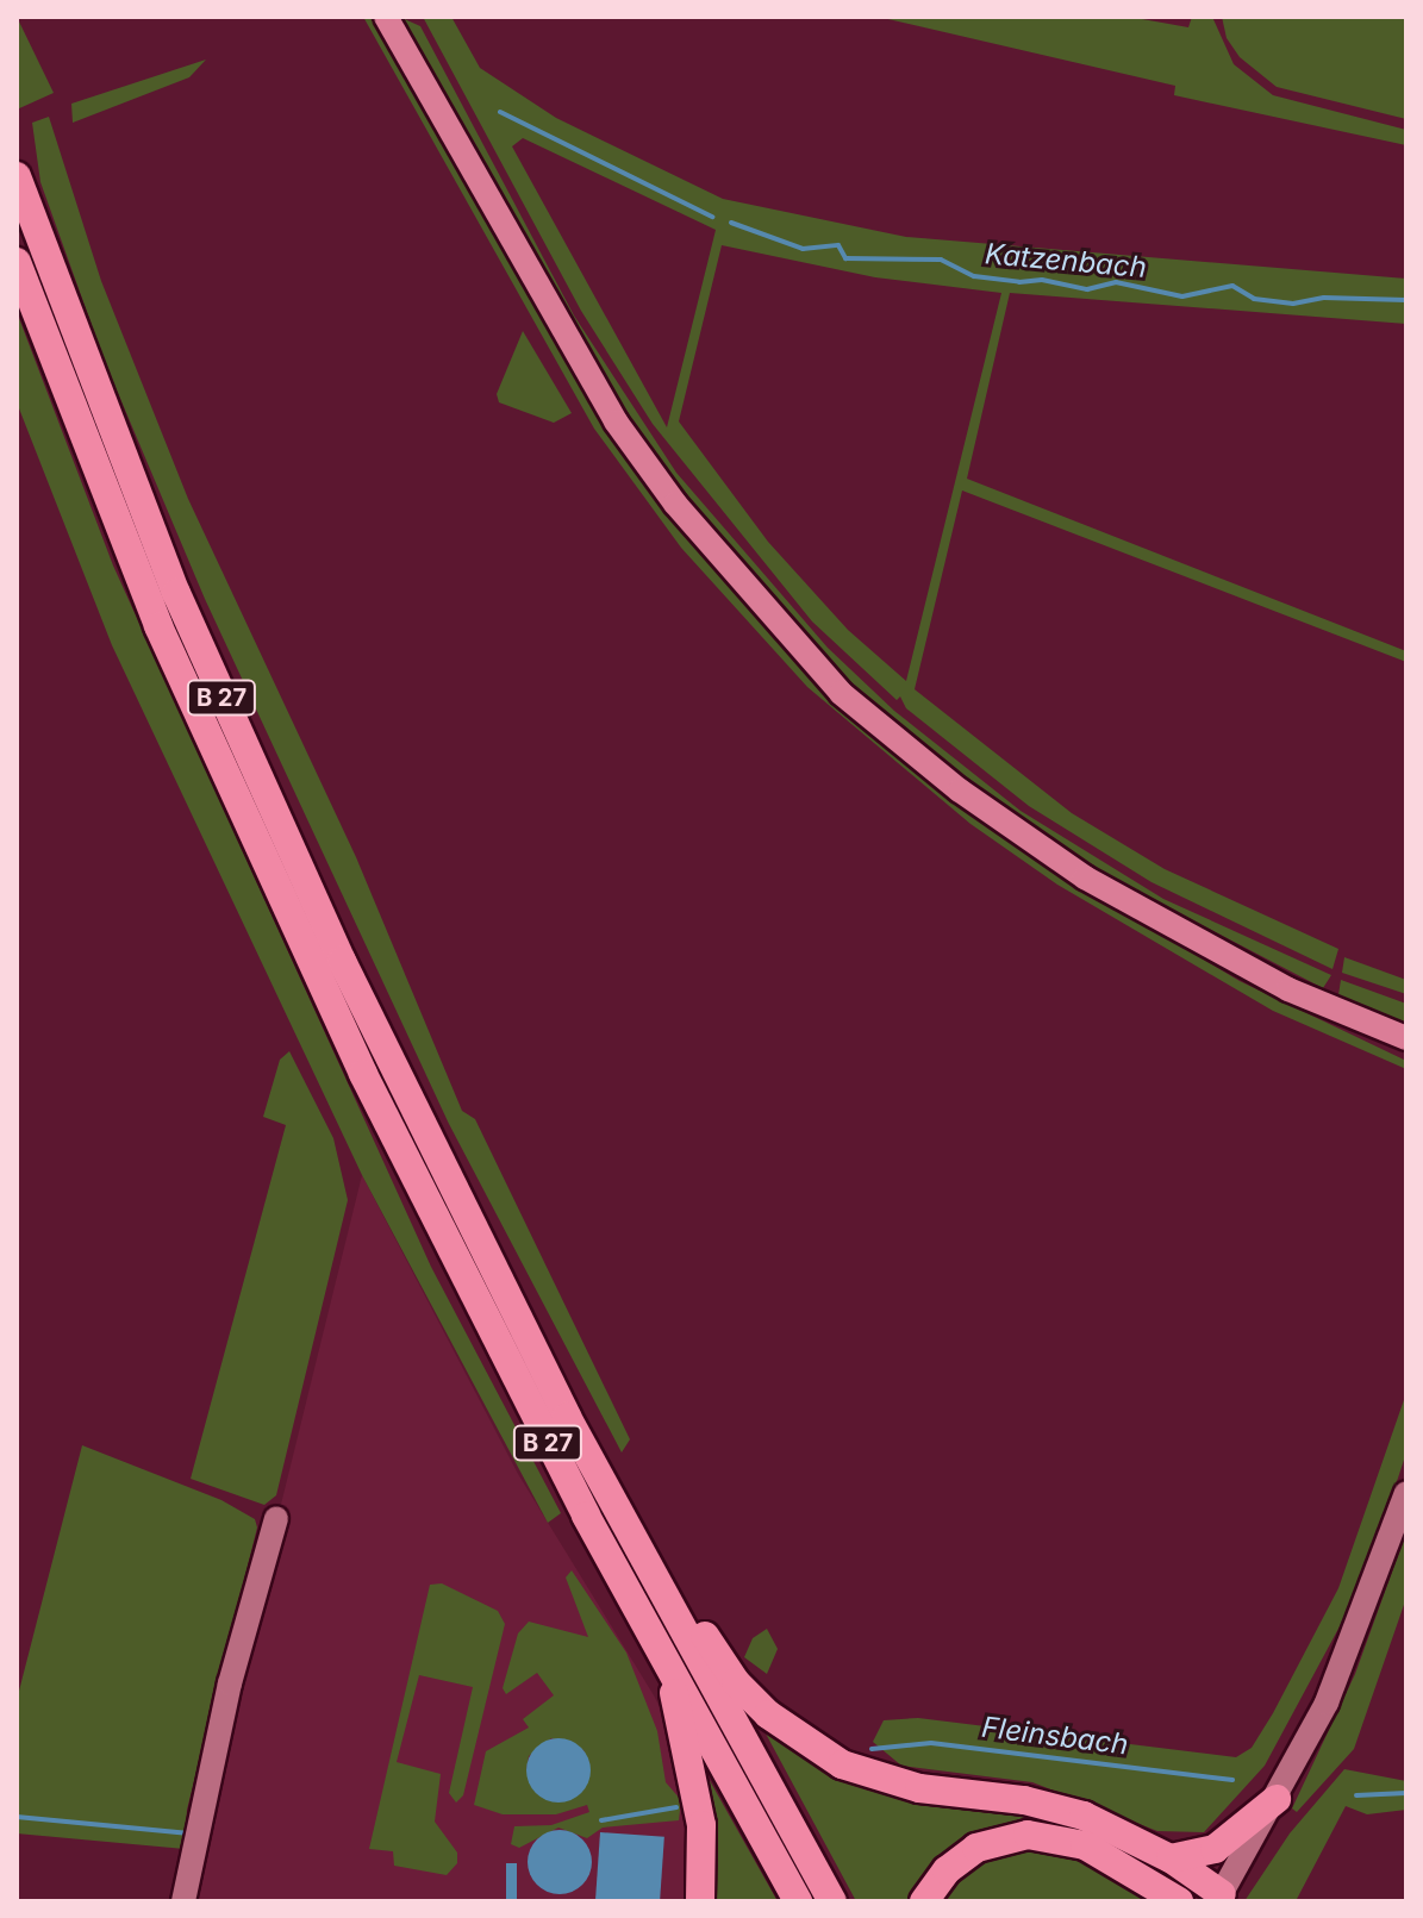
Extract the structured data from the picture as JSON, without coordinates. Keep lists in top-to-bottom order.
{
  "streets": {
    "highway": ["B 27"]
  },
  "water": ["Katzenbach", "Fleinsbach"]
}
